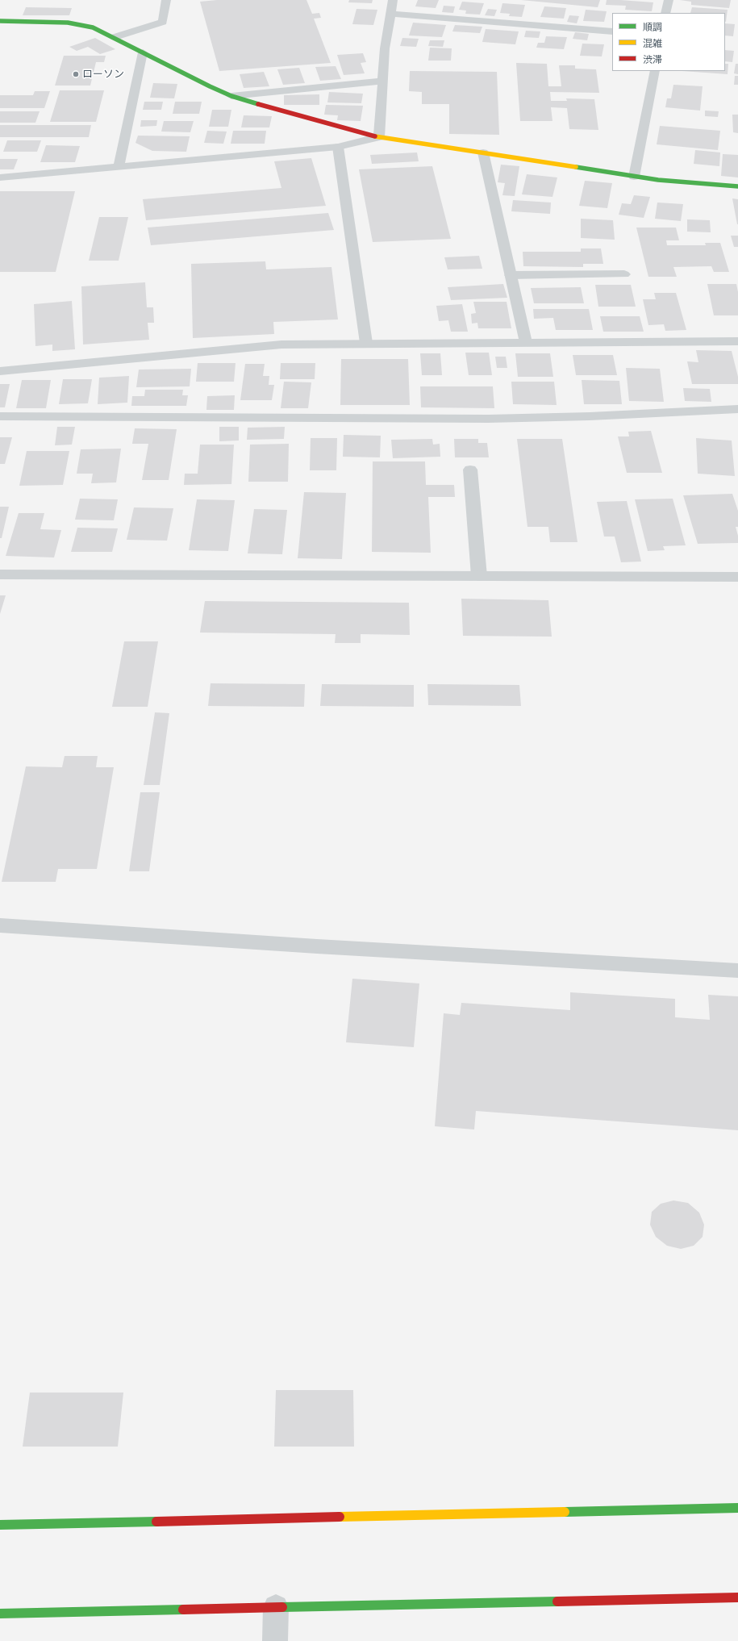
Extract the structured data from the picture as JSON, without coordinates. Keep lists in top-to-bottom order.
{
  "places": ["ローソン"],
  "legend": ["順調", "混雑", "渋滞"]
}
